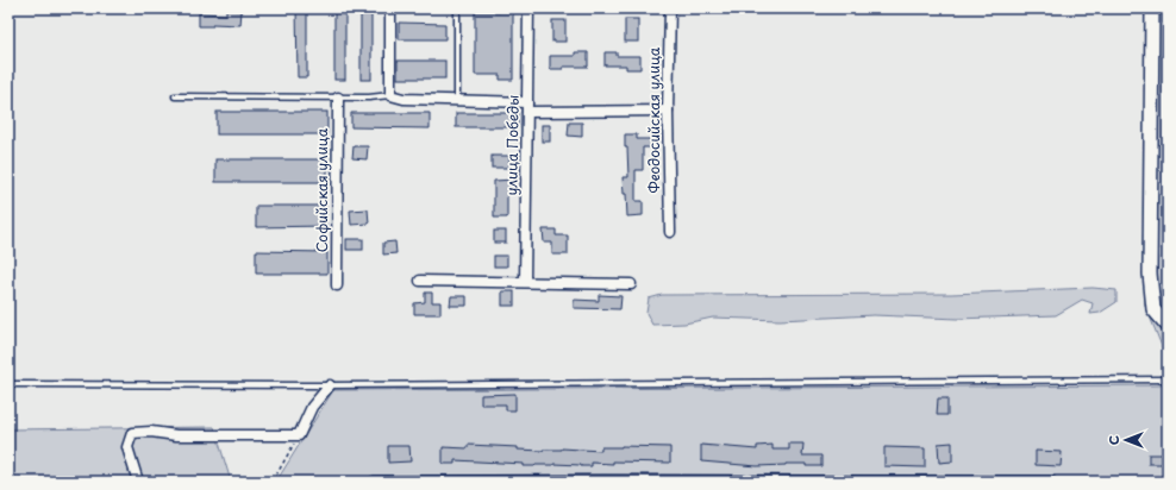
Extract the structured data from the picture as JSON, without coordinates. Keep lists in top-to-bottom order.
{
  "streets": {
    "street": ["Феодосийская улица", "улица Победы", "Софийская улица"]
  },
  "north": "left"
}
